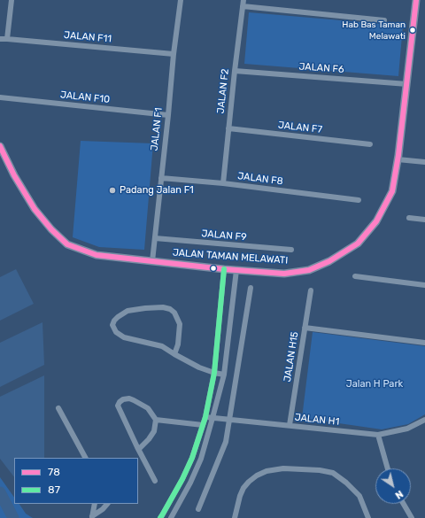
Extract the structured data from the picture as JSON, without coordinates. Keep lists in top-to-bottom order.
{
  "streets": {
    "main road": ["JALAN TAMAN MELAWATI"],
    "street": [
      "JALAN F11",
      "JALAN F6",
      "JALAN F2",
      "JALAN F10",
      "JALAN F7",
      "JALAN F1",
      "JALAN F8",
      "JALAN F9",
      "JALAN H15",
      "JALAN H1"
    ]
  },
  "crossings": [
    ["JALAN F11", "JALAN F1"],
    ["JALAN F6", "JALAN F2"],
    ["JALAN F6", "JALAN TAMAN MELAWATI"],
    ["JALAN F2", "JALAN F7"],
    ["JALAN F2", "JALAN F8"],
    ["JALAN F10", "JALAN F1"],
    ["JALAN F1", "JALAN F8"],
    ["JALAN F1", "JALAN F9"],
    ["JALAN F1", "JALAN TAMAN MELAWATI"],
    ["JALAN H15", "JALAN H1"]
  ],
  "parks": ["Jalan H Park"],
  "places": ["Hab Bas Taman Melawati", "Padang Jalan F1"],
  "lines": ["transit line 78", "transit line 87"],
  "legend": ["78", "87"],
  "north": "bottom right"
}
